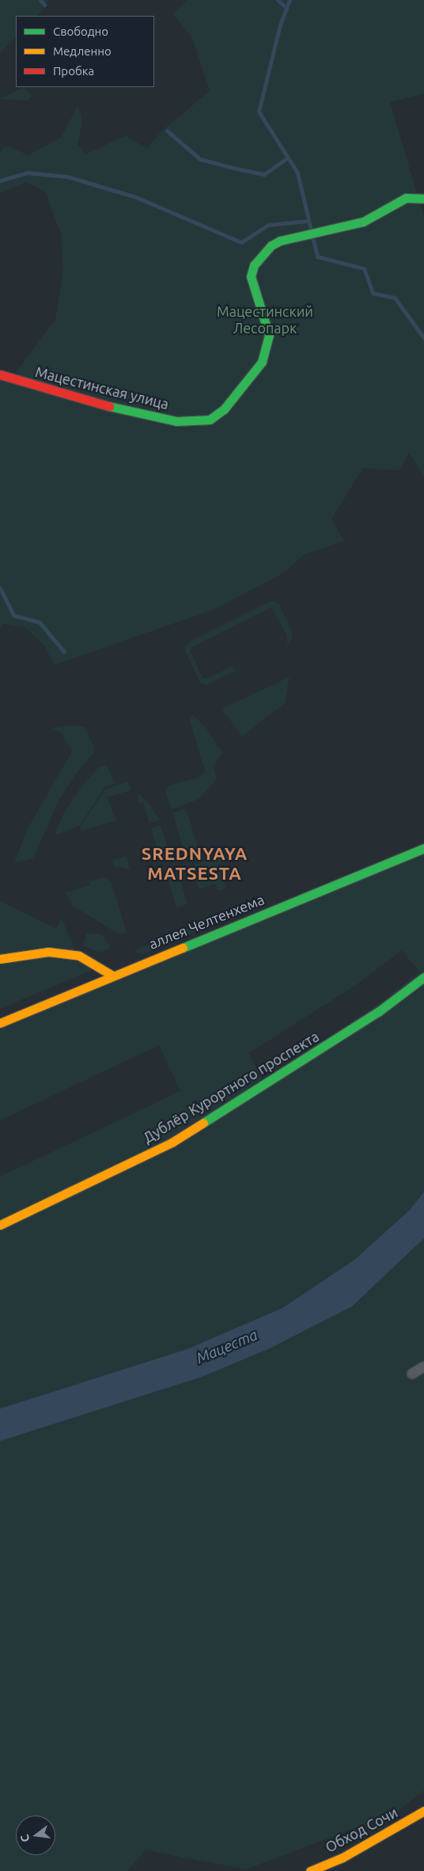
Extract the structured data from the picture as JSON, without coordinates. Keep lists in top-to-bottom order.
{
  "streets": {
    "main road": [
      "Мацестинская улица",
      "аллея Челтенхема",
      "Дублёр Курортного проспекта",
      "Обход Сочи"
    ]
  },
  "districts": ["SREDNYAYA MATSESTA"],
  "water": ["Мацеста"],
  "parks": ["Мацестинский Лесопарк"],
  "legend": ["Свободно", "Медленно", "Пробка"],
  "north": "left"
}
